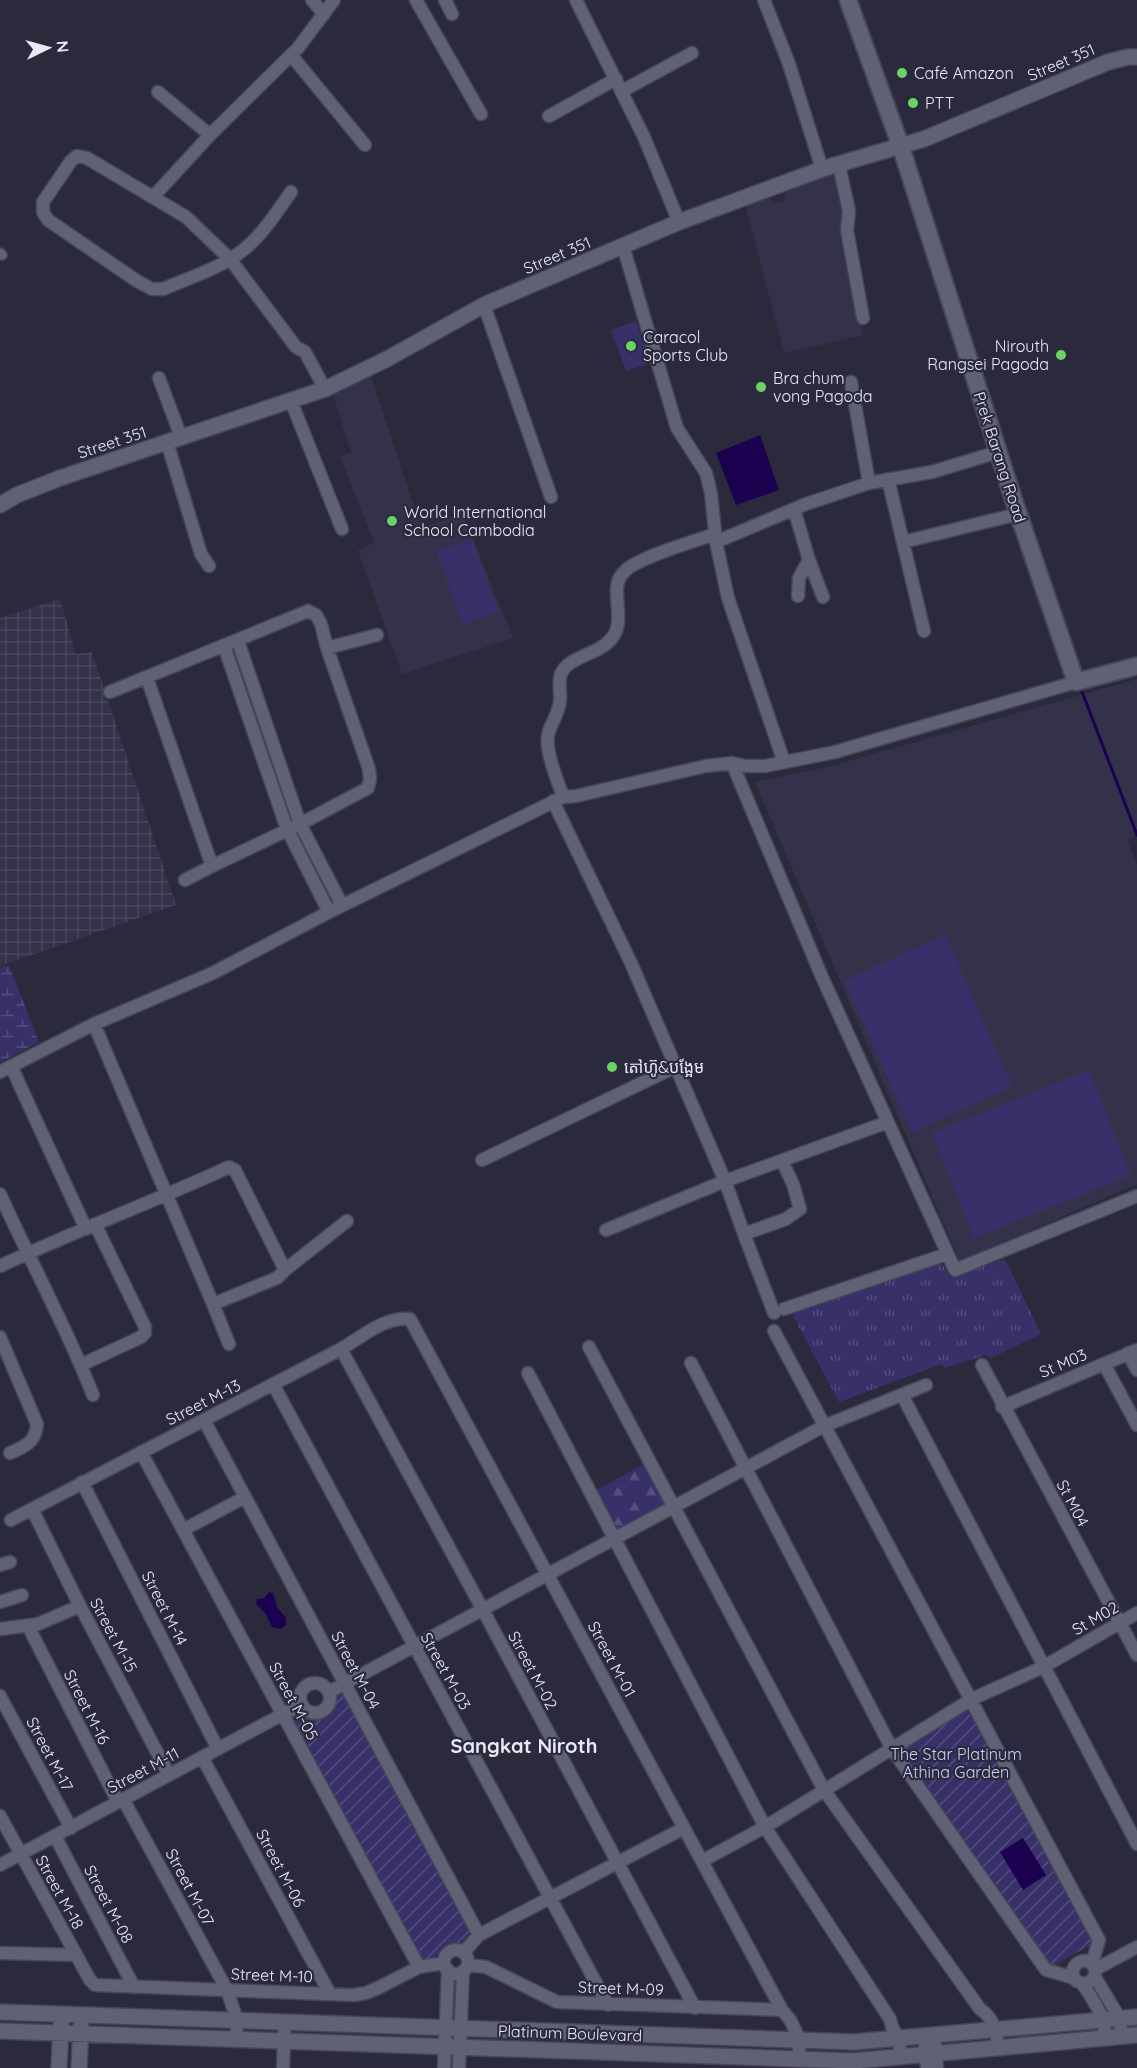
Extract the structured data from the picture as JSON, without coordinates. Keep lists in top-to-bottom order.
{
  "streets": {
    "main road": ["Prek Barang Road"],
    "street": [
      "Street 351",
      "St M03",
      "Street M-13",
      "St M04",
      "Street M-14",
      "St M02",
      "Street M-15",
      "Street M-01",
      "Street M-04",
      "Street M-02",
      "Street M-03",
      "Street M-05",
      "Street M-16",
      "Street M-17",
      "Street M-11",
      "Street M-06",
      "Street M-07",
      "Street M-18",
      "Street M-08",
      "Street M-10",
      "Street M-09",
      "Platinum Boulevard"
    ]
  },
  "crossings": [
    ["Street 351", "Prek Barang Road"],
    ["St M03", "St M04"],
    ["Street M-13", "Street M-14"],
    ["Street M-13", "Street M-15"],
    ["Street M-13", "Street M-01"],
    ["Street M-13", "Street M-04"],
    ["Street M-13", "Street M-02"],
    ["Street M-13", "Street M-03"],
    ["Street M-13", "Street M-05"],
    ["St M04", "St M02"],
    ["Street M-14", "Street M-11"],
    ["St M02", "Street M-01"],
    ["Street M-15", "Street M-11"],
    ["Street M-01", "Street M-09"],
    ["Street M-01", "Platinum Boulevard"],
    ["Street M-02", "Street M-09"],
    ["Street M-03", "Street M-09"],
    ["Street M-05", "Street M-11"],
    ["Street M-05", "Street M-10"],
    ["Street M-16", "Street M-11"],
    ["Street M-16", "Street M-07"],
    ["Street M-17", "Street M-11"],
    ["Street M-11", "Street M-06"],
    ["Street M-11", "Street M-07"],
    ["Street M-11", "Street M-18"],
    ["Street M-11", "Street M-08"],
    ["Street M-06", "Street M-10"],
    ["Street M-07", "Street M-10"],
    ["Street M-07", "Platinum Boulevard"],
    ["Street M-18", "Street M-10"],
    ["Street M-08", "Street M-10"],
    ["Street M-10", "Street M-09"]
  ],
  "districts": ["Sangkat Niroth"],
  "parks": ["The Star Platinum Athina Garden"],
  "places": [
    "Café Amazon",
    "PTT",
    "Caracol Sports Club",
    "Nirouth Rangsei Pagoda",
    "Bra chum vong Pagoda",
    "World International School Cambodia",
    "តៅហ៊ូ&បង្អែម"
  ],
  "north": "right"
}
